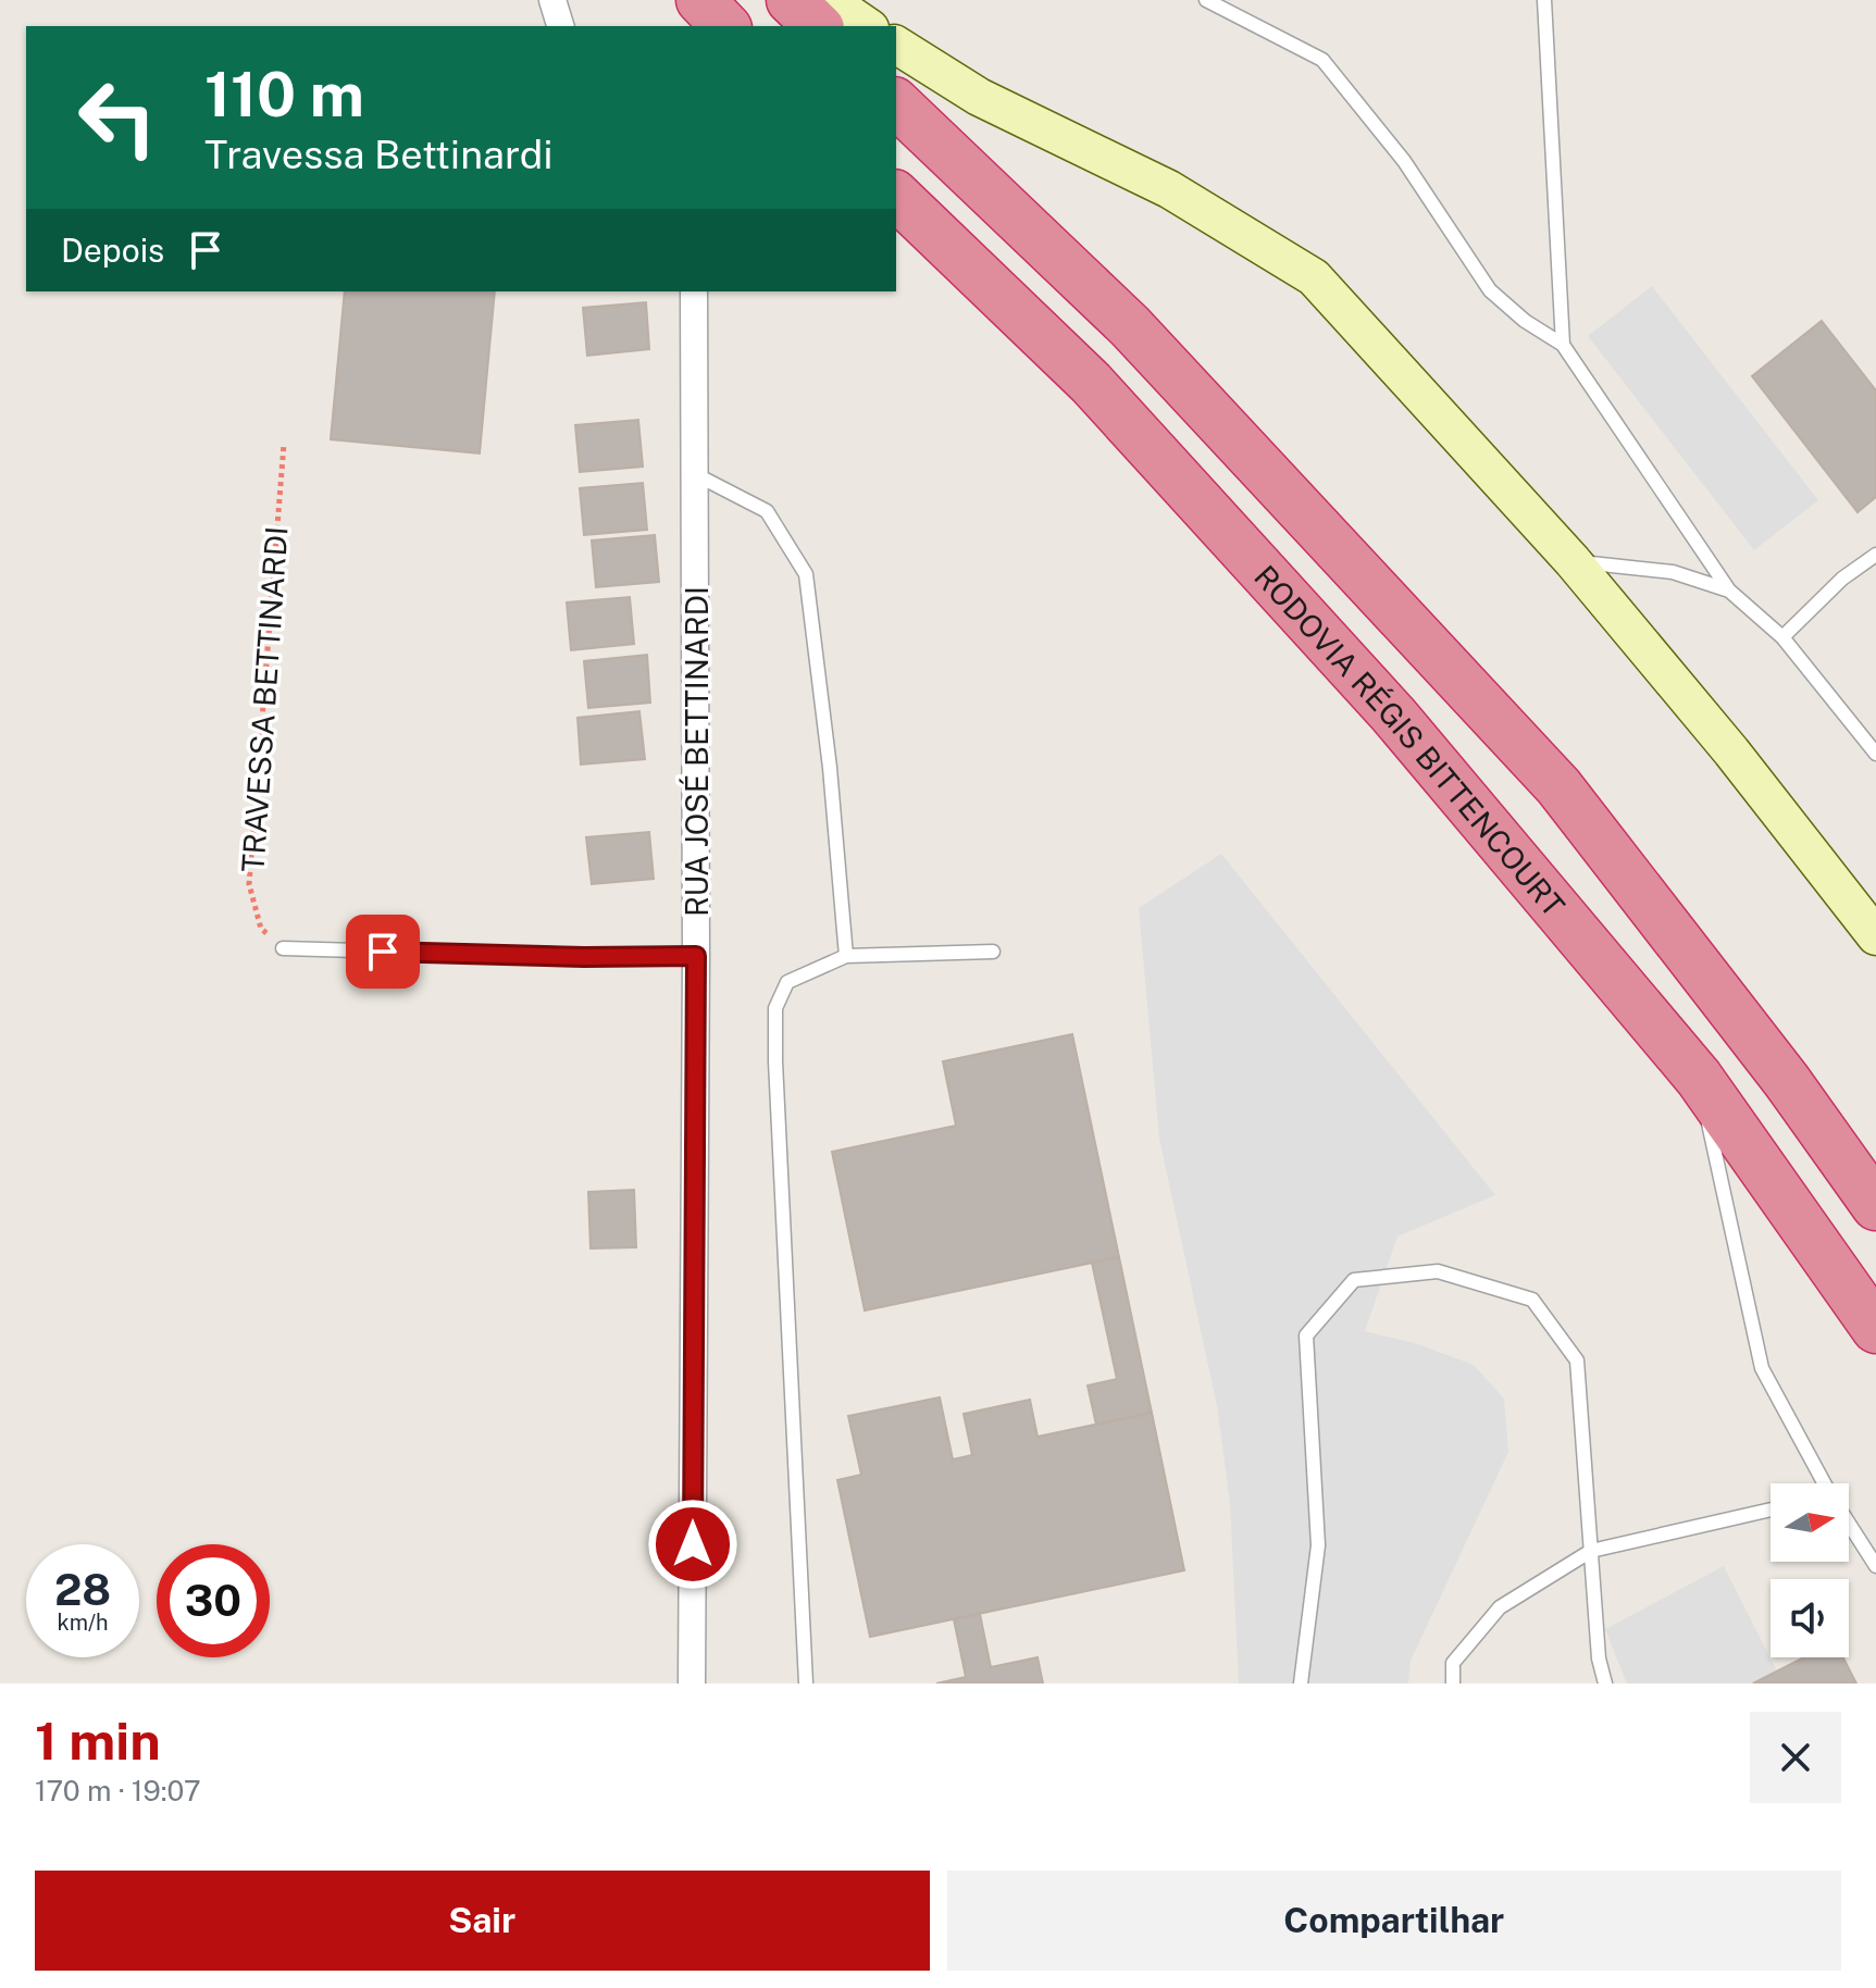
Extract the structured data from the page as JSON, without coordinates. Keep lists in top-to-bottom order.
{
  "streets": {
    "highway": ["RODOVIA RÉGIS BITTENCOURT"],
    "street": ["RUA JOSÉ BETTINARDI"],
    "path": ["TRAVESSA BETTINARDI"]
  },
  "north": "right",
  "page": {
    "turn": ["110 m", "Travessa Bettinardi"],
    "then": "Depois",
    "speed": "28 km/h",
    "limit": "30",
    "heading": ["1 min", "170 m · 19:07"],
    "buttons": ["Sair", "Compartilhar"]
  }
}
